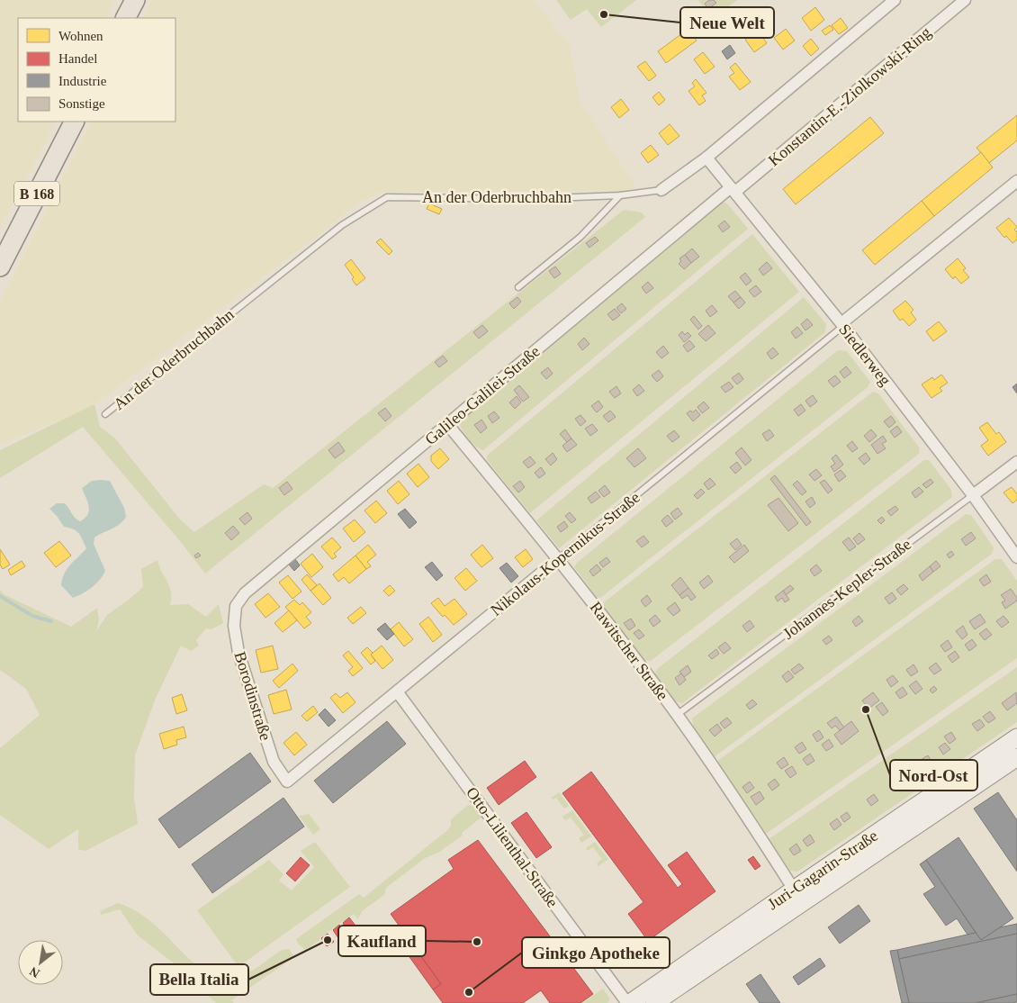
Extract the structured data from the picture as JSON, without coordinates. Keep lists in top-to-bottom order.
{
  "streets": {
    "main road": ["B 168"],
    "street": [
      "Konstantin-E.-Ziolkowski-Ring",
      "An der Oderbruchbahn",
      "Siedlerweg",
      "Galileo-Galilei-Straße",
      "Nikolaus-Kopernikus-Straße",
      "Johannes-Kepler-Straße",
      "Rawitscher Straße",
      "Borodinstraße",
      "Otto-Lilienthal-Straße",
      "Juri-Gagarin-Straße"
    ]
  },
  "crossings": [
    ["Konstantin-E.-Ziolkowski-Ring", "Siedlerweg"],
    ["Konstantin-E.-Ziolkowski-Ring", "Galileo-Galilei-Straße"],
    ["An der Oderbruchbahn", "Siedlerweg"],
    ["Siedlerweg", "Galileo-Galilei-Straße"],
    ["Siedlerweg", "Nikolaus-Kopernikus-Straße"],
    ["Siedlerweg", "Johannes-Kepler-Straße"],
    ["Galileo-Galilei-Straße", "Rawitscher Straße"],
    ["Galileo-Galilei-Straße", "Borodinstraße"],
    ["Nikolaus-Kopernikus-Straße", "Rawitscher Straße"],
    ["Nikolaus-Kopernikus-Straße", "Borodinstraße"],
    ["Nikolaus-Kopernikus-Straße", "Otto-Lilienthal-Straße"],
    ["Johannes-Kepler-Straße", "Rawitscher Straße"],
    ["Rawitscher Straße", "Juri-Gagarin-Straße"],
    ["Otto-Lilienthal-Straße", "Juri-Gagarin-Straße"]
  ],
  "places": [
    "Neue Welt",
    "Nord-Ost",
    "Bella Italia",
    "Kaufland",
    "Ginkgo Apotheke"
  ],
  "legend": [
    "Wohnen",
    "Handel",
    "Industrie",
    "Sonstige"
  ],
  "north": "bottom left"
}
